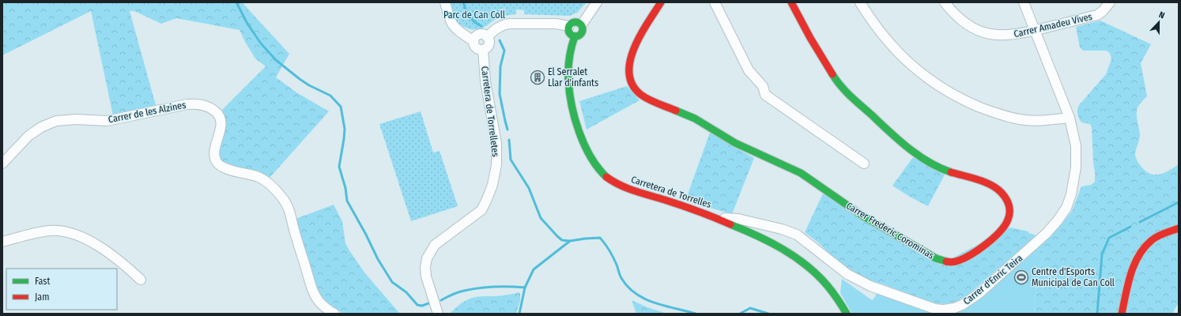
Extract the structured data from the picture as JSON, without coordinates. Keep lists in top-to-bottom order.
{
  "streets": {
    "street": [
      "Carrer Amadeu Vives",
      "Carretera de Torrelletes",
      "Carrer de les Alzines",
      "Carretera de Torrelles",
      "Carrer Frederic Corominas",
      "Carrer d'Enric Teira"
    ]
  },
  "crossings": [
    ["Carrer Amadeu Vives", "Carrer d'Enric Teira"],
    ["Carretera de Torrelles", "Carrer d'Enric Teira"]
  ],
  "parks": ["Parc de Can Coll"],
  "places": {
    "building": ["El Serralet Llar d'infants"],
    "sports": ["Centre d'Esports Municipal de Can Coll"]
  },
  "legend": ["Fast", "Jam"],
  "north": "top"
}
